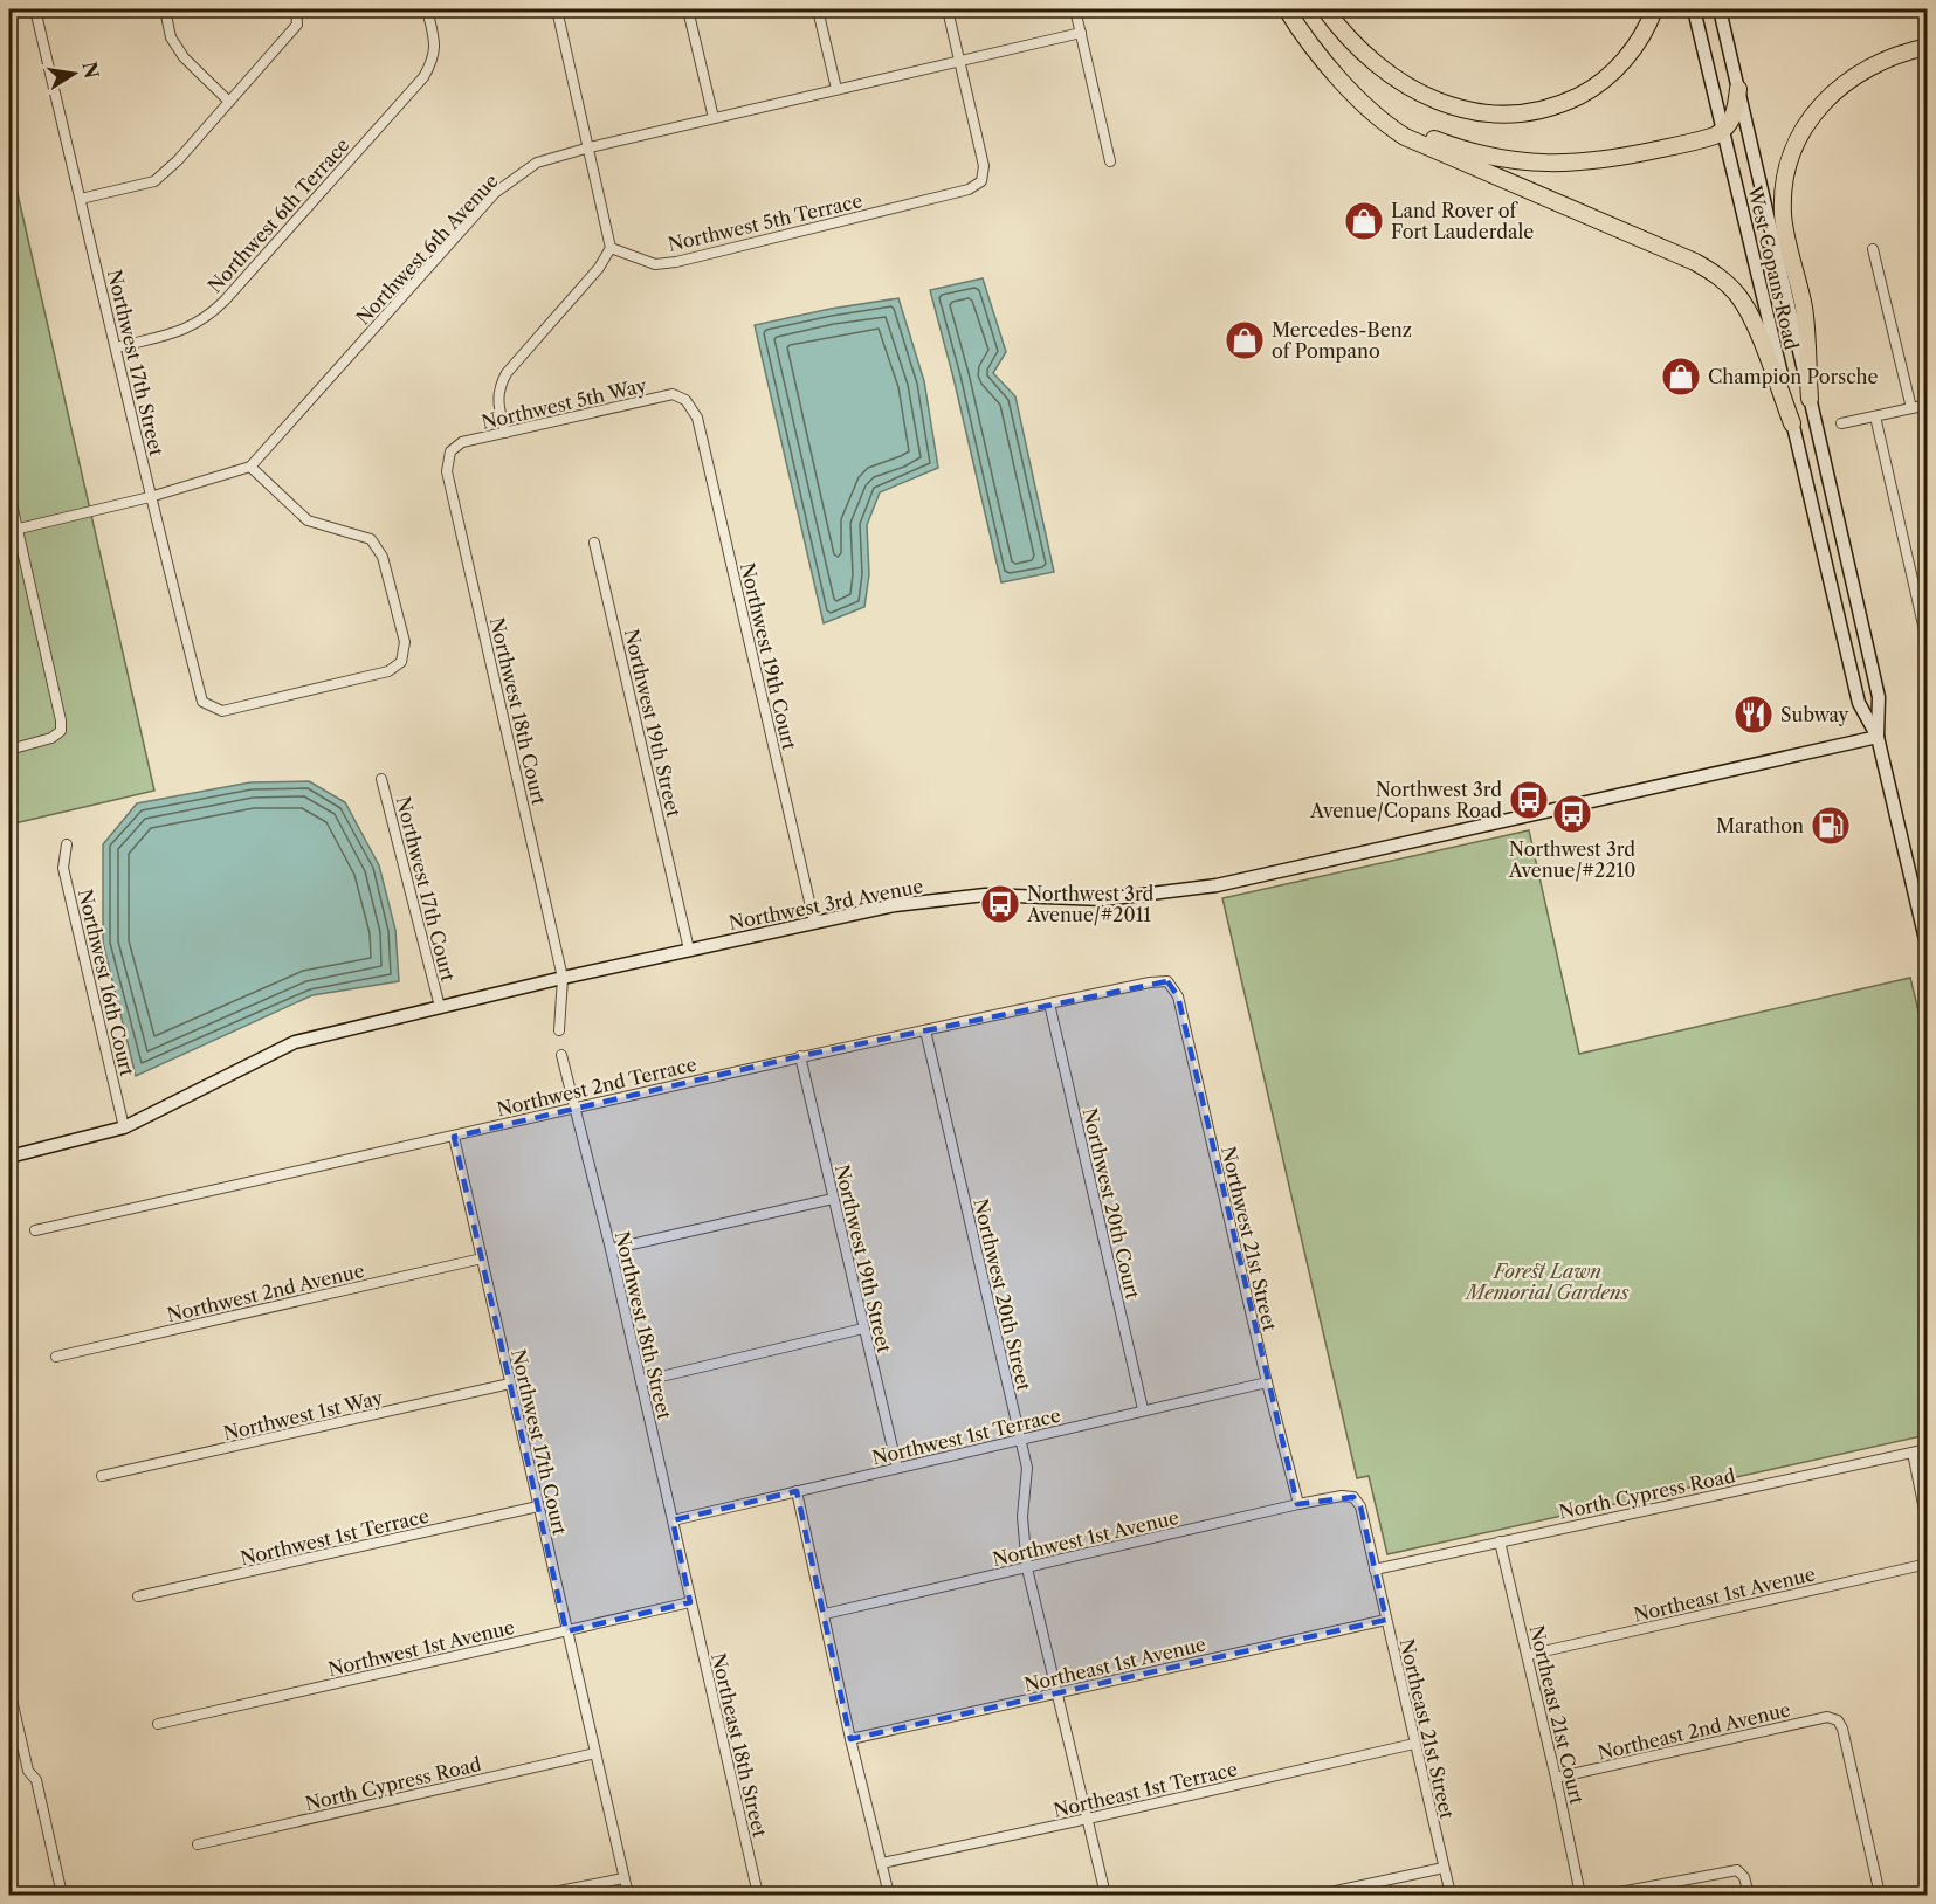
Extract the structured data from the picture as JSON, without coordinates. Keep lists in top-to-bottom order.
{
  "streets": {
    "street": [
      "Northwest 6th Terrace",
      "Northwest 5th Terrace",
      "Northwest 6th Avenue",
      "West Copans Road",
      "Northwest 17th Street",
      "Northwest 5th Way",
      "Northwest 19th Court",
      "Northwest 18th Court",
      "Northwest 19th Street",
      "Northwest 17th Court",
      "Northwest 3rd Avenue",
      "Northwest 16th Court",
      "Northwest 2nd Terrace",
      "Northwest 20th Court",
      "Northwest 21st Street",
      "Northwest 2nd Avenue",
      "Northwest 20th Street",
      "Northwest 18th Street",
      "Northwest 1st Way",
      "Northwest 1st Terrace",
      "North Cypress Road",
      "Northwest 1st Avenue",
      "Northeast 1st Avenue",
      "Northeast 21st Court",
      "Northeast 21st Street",
      "Northeast 2nd Avenue",
      "Northeast 18th Street",
      "Northeast 1st Terrace"
    ]
  },
  "crossings": [
    ["Northwest 6th Terrace", "Northwest 17th Street"],
    ["Northwest 5th Terrace", "Northwest 6th Avenue"],
    ["Northwest 6th Avenue", "Northwest 17th Street"],
    ["West Copans Road", "Northwest 3rd Avenue"],
    ["Northwest 5th Way", "Northwest 19th Court"],
    ["Northwest 5th Way", "Northwest 18th Court"],
    ["Northwest 19th Court", "Northwest 3rd Avenue"],
    ["Northwest 18th Court", "Northwest 3rd Avenue"],
    ["Northwest 19th Street", "Northwest 3rd Avenue"],
    ["Northwest 19th Street", "Northwest 2nd Terrace"],
    ["Northwest 19th Street", "Northwest 1st Terrace"],
    ["Northwest 17th Court", "Northwest 3rd Avenue"],
    ["Northwest 17th Court", "Northwest 2nd Terrace"],
    ["Northwest 17th Court", "Northwest 2nd Avenue"],
    ["Northwest 17th Court", "Northwest 1st Way"],
    ["Northwest 17th Court", "Northwest 1st Terrace"],
    ["Northwest 17th Court", "North Cypress Road"],
    ["Northwest 17th Court", "Northwest 1st Avenue"],
    ["Northwest 3rd Avenue", "Northwest 16th Court"],
    ["Northwest 2nd Terrace", "Northwest 20th Court"],
    ["Northwest 2nd Terrace", "Northwest 21st Street"],
    ["Northwest 2nd Terrace", "Northwest 20th Street"],
    ["Northwest 2nd Terrace", "Northwest 18th Street"],
    ["Northwest 20th Court", "Northwest 1st Terrace"],
    ["Northwest 21st Street", "Northwest 1st Terrace"],
    ["Northwest 21st Street", "Northwest 1st Avenue"],
    ["Northwest 20th Street", "Northwest 1st Terrace"],
    ["Northwest 20th Street", "Northwest 1st Avenue"],
    ["Northwest 20th Street", "Northeast 1st Avenue"],
    ["Northwest 20th Street", "Northeast 1st Terrace"],
    ["Northwest 18th Street", "Northwest 1st Terrace"],
    ["Northwest 18th Street", "Northwest 1st Avenue"],
    ["Northwest 18th Street", "Northeast 18th Street"],
    ["North Cypress Road", "Northwest 1st Avenue"],
    ["North Cypress Road", "Northeast 21st Court"],
    ["North Cypress Road", "Northeast 21st Street"],
    ["Northwest 1st Avenue", "Northeast 21st Street"],
    ["Northwest 1st Avenue", "Northeast 18th Street"],
    ["Northeast 1st Avenue", "Northeast 21st Court"],
    ["Northeast 1st Avenue", "Northeast 21st Street"],
    ["Northeast 21st Court", "Northeast 2nd Avenue"],
    ["Northeast 21st Street", "Northeast 1st Terrace"]
  ],
  "parks": ["Forest Lawn Memorial Gardens"],
  "places": {
    "shop": ["Land Rover of Fort Lauderdale", "Mercedes-Benz of Pompano", "Champion Porsche"],
    "restaurant": ["Subway"],
    "bus stop": ["Northwest 3rd Avenue/Copans Road", "Northwest 3rd Avenue/#2210", "Northwest 3rd Avenue/#2011"],
    "fuel station": ["Marathon"]
  },
  "north": "right"
}
